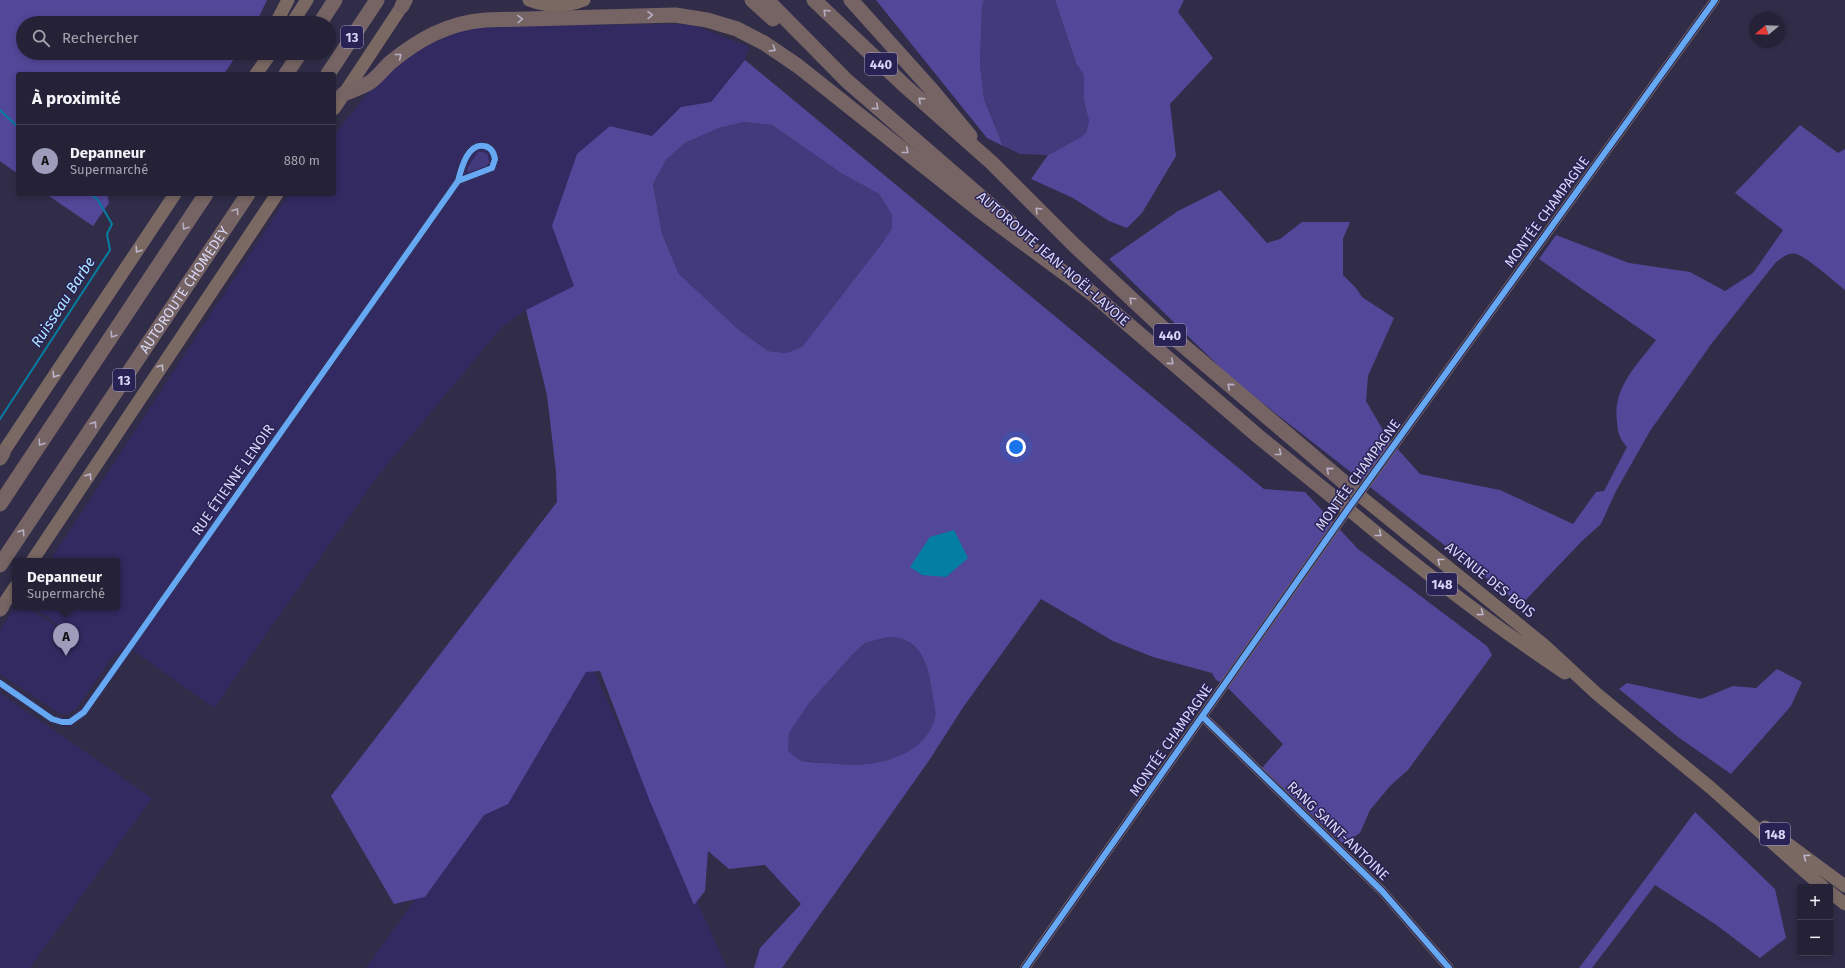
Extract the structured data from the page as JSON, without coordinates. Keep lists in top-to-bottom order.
{
  "streets": {
    "highway": [
      "13",
      "440",
      "AUTOROUTE JEAN-NOËL-LAVOIE",
      "AUTOROUTE CHOMEDEY"
    ],
    "main road": ["AVENUE DES BOIS", "148"],
    "street": ["MONTÉE CHAMPAGNE", "RUE ÉTIENNE LENOIR", "RANG SAINT-ANTOINE"]
  },
  "crossings": [
    ["MONTÉE CHAMPAGNE", "AUTOROUTE JEAN-NOËL-LAVOIE"],
    ["MONTÉE CHAMPAGNE", "AVENUE DES BOIS"],
    ["MONTÉE CHAMPAGNE", "RANG SAINT-ANTOINE"],
    ["AUTOROUTE JEAN-NOËL-LAVOIE", "AVENUE DES BOIS"]
  ],
  "water": ["Ruisseau Barbe"],
  "north": "left",
  "page": {
    "search": "Rechercher",
    "heading": "À proximité",
    "list": [
      {
        "mark": "A",
        "name": "Depanneur",
        "note": "Supermarché",
        "value": "880 m"
      }
    ],
    "popup": ["Depanneur", "Supermarché"],
    "pins": "A",
    "map_buttons": ["+", "−"]
  }
}
